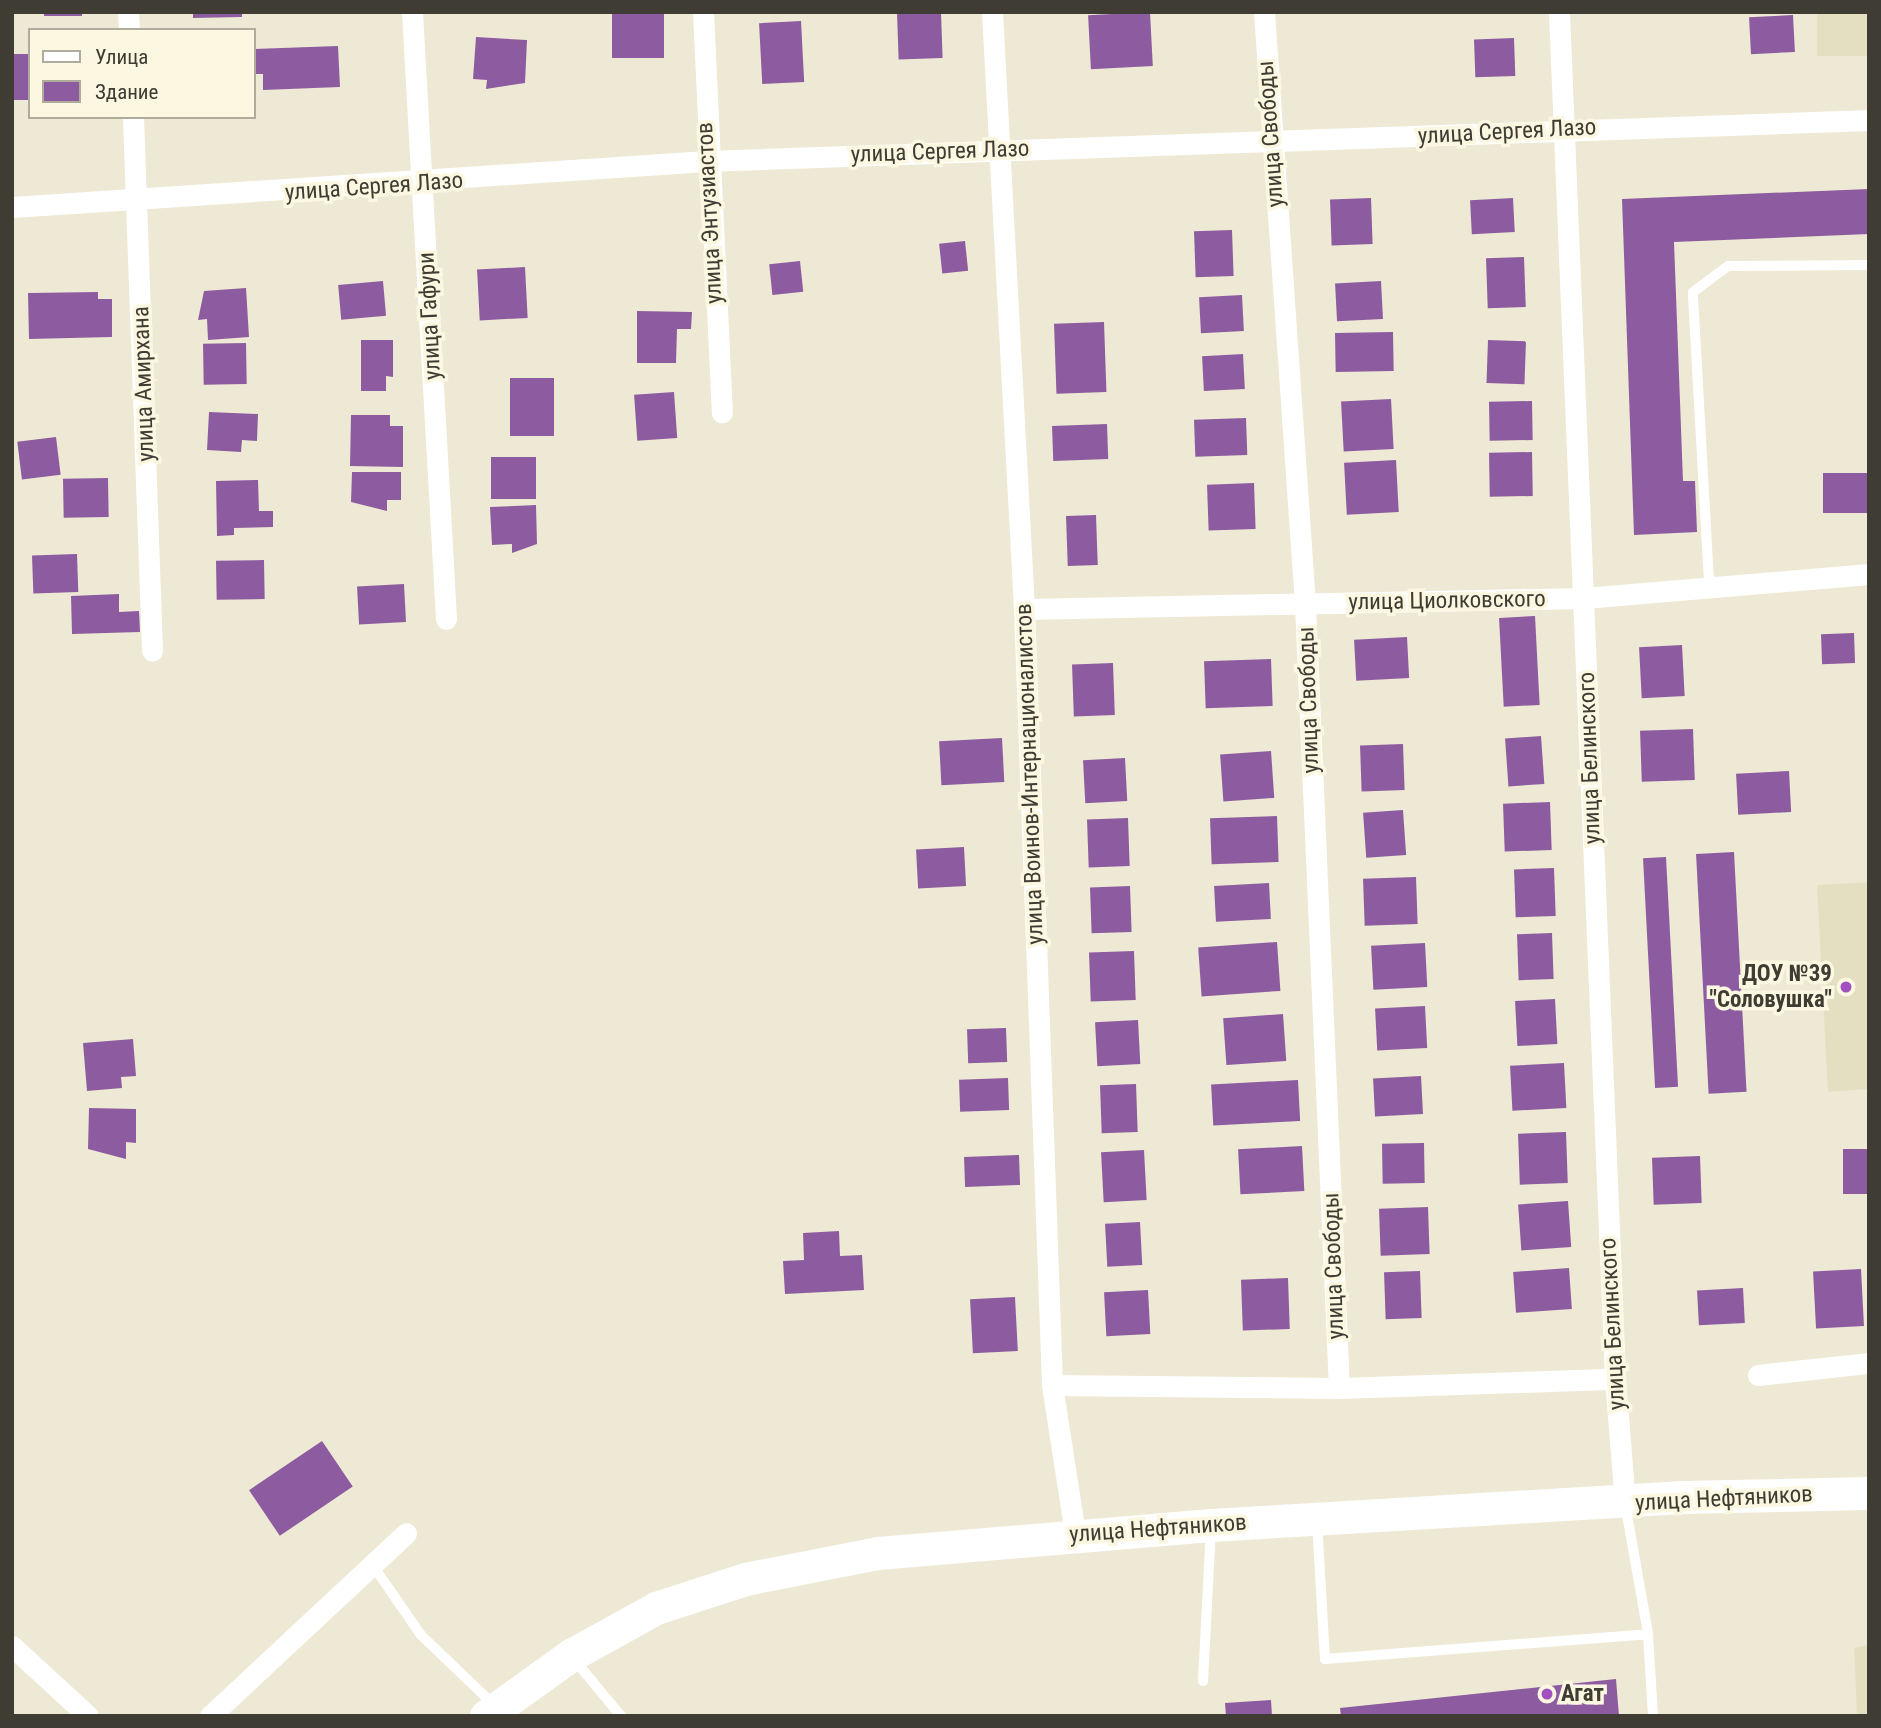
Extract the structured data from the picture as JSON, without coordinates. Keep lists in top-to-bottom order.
{
  "streets": {
    "main road": ["улица Нефтяников"],
    "street": [
      "улица Сергея Лазо",
      "улица Свободы",
      "улица Энтузиастов",
      "улица Гафури",
      "улица Амирхана",
      "улица Циолковского",
      "улица Белинского",
      "улица Воинов-Интернационалистов"
    ]
  },
  "crossings": [
    ["улица Сергея Лазо", "улица Свободы"],
    ["улица Сергея Лазо", "улица Энтузиастов"],
    ["улица Сергея Лазо", "улица Гафури"],
    ["улица Сергея Лазо", "улица Амирхана"],
    ["улица Сергея Лазо", "улица Белинского"],
    ["улица Сергея Лазо", "улица Воинов-Интернационалистов"],
    ["улица Свободы", "улица Циолковского"],
    ["улица Циолковского", "улица Белинского"],
    ["улица Циолковского", "улица Воинов-Интернационалистов"],
    ["улица Белинского", "улица Нефтяников"],
    ["улица Воинов-Интернационалистов", "улица Нефтяников"]
  ],
  "places": ["ДОУ №39 \"Соловушка\"", "Агат"],
  "legend": ["Улица", "Здание"]
}
